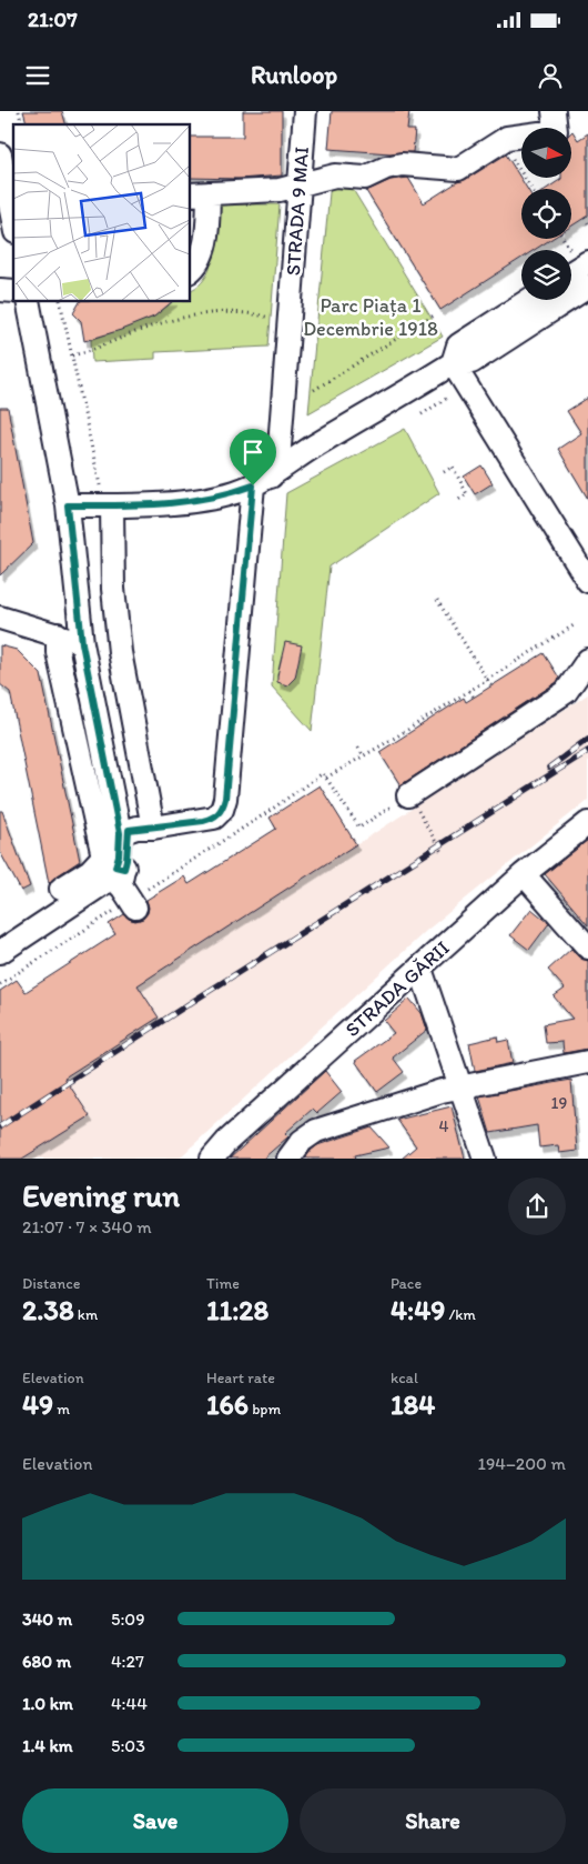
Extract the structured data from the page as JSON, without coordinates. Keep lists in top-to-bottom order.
{
  "streets": {
    "street": ["STRADA 9 MAI", "STRADA GĂRII"]
  },
  "parks": ["Parc Piața 1 Decembrie 1918"],
  "house_numbers": ["19", "4"],
  "north": "right",
  "page": {
    "status": "21:07",
    "header": "Runloop",
    "heading": ["Evening run", "21:07 · 7 × 340 m"],
    "stats": [
      ["Distance", "2.38 km"],
      ["Time", "11:28"],
      ["Pace", "4:49 /km"],
      ["Elevation", "49 m"],
      ["Heart rate", "166 bpm"],
      ["kcal", "184"]
    ],
    "chart": ["Elevation", "194–200 m"],
    "list": [
      {
        "name": "340 m",
        "note": "5:09"
      },
      {
        "name": "680 m",
        "note": "4:27"
      },
      {
        "name": "1.0 km",
        "note": "4:44"
      },
      {
        "name": "1.4 km",
        "note": "5:03"
      }
    ],
    "buttons": ["Save", "Share"]
  }
}
